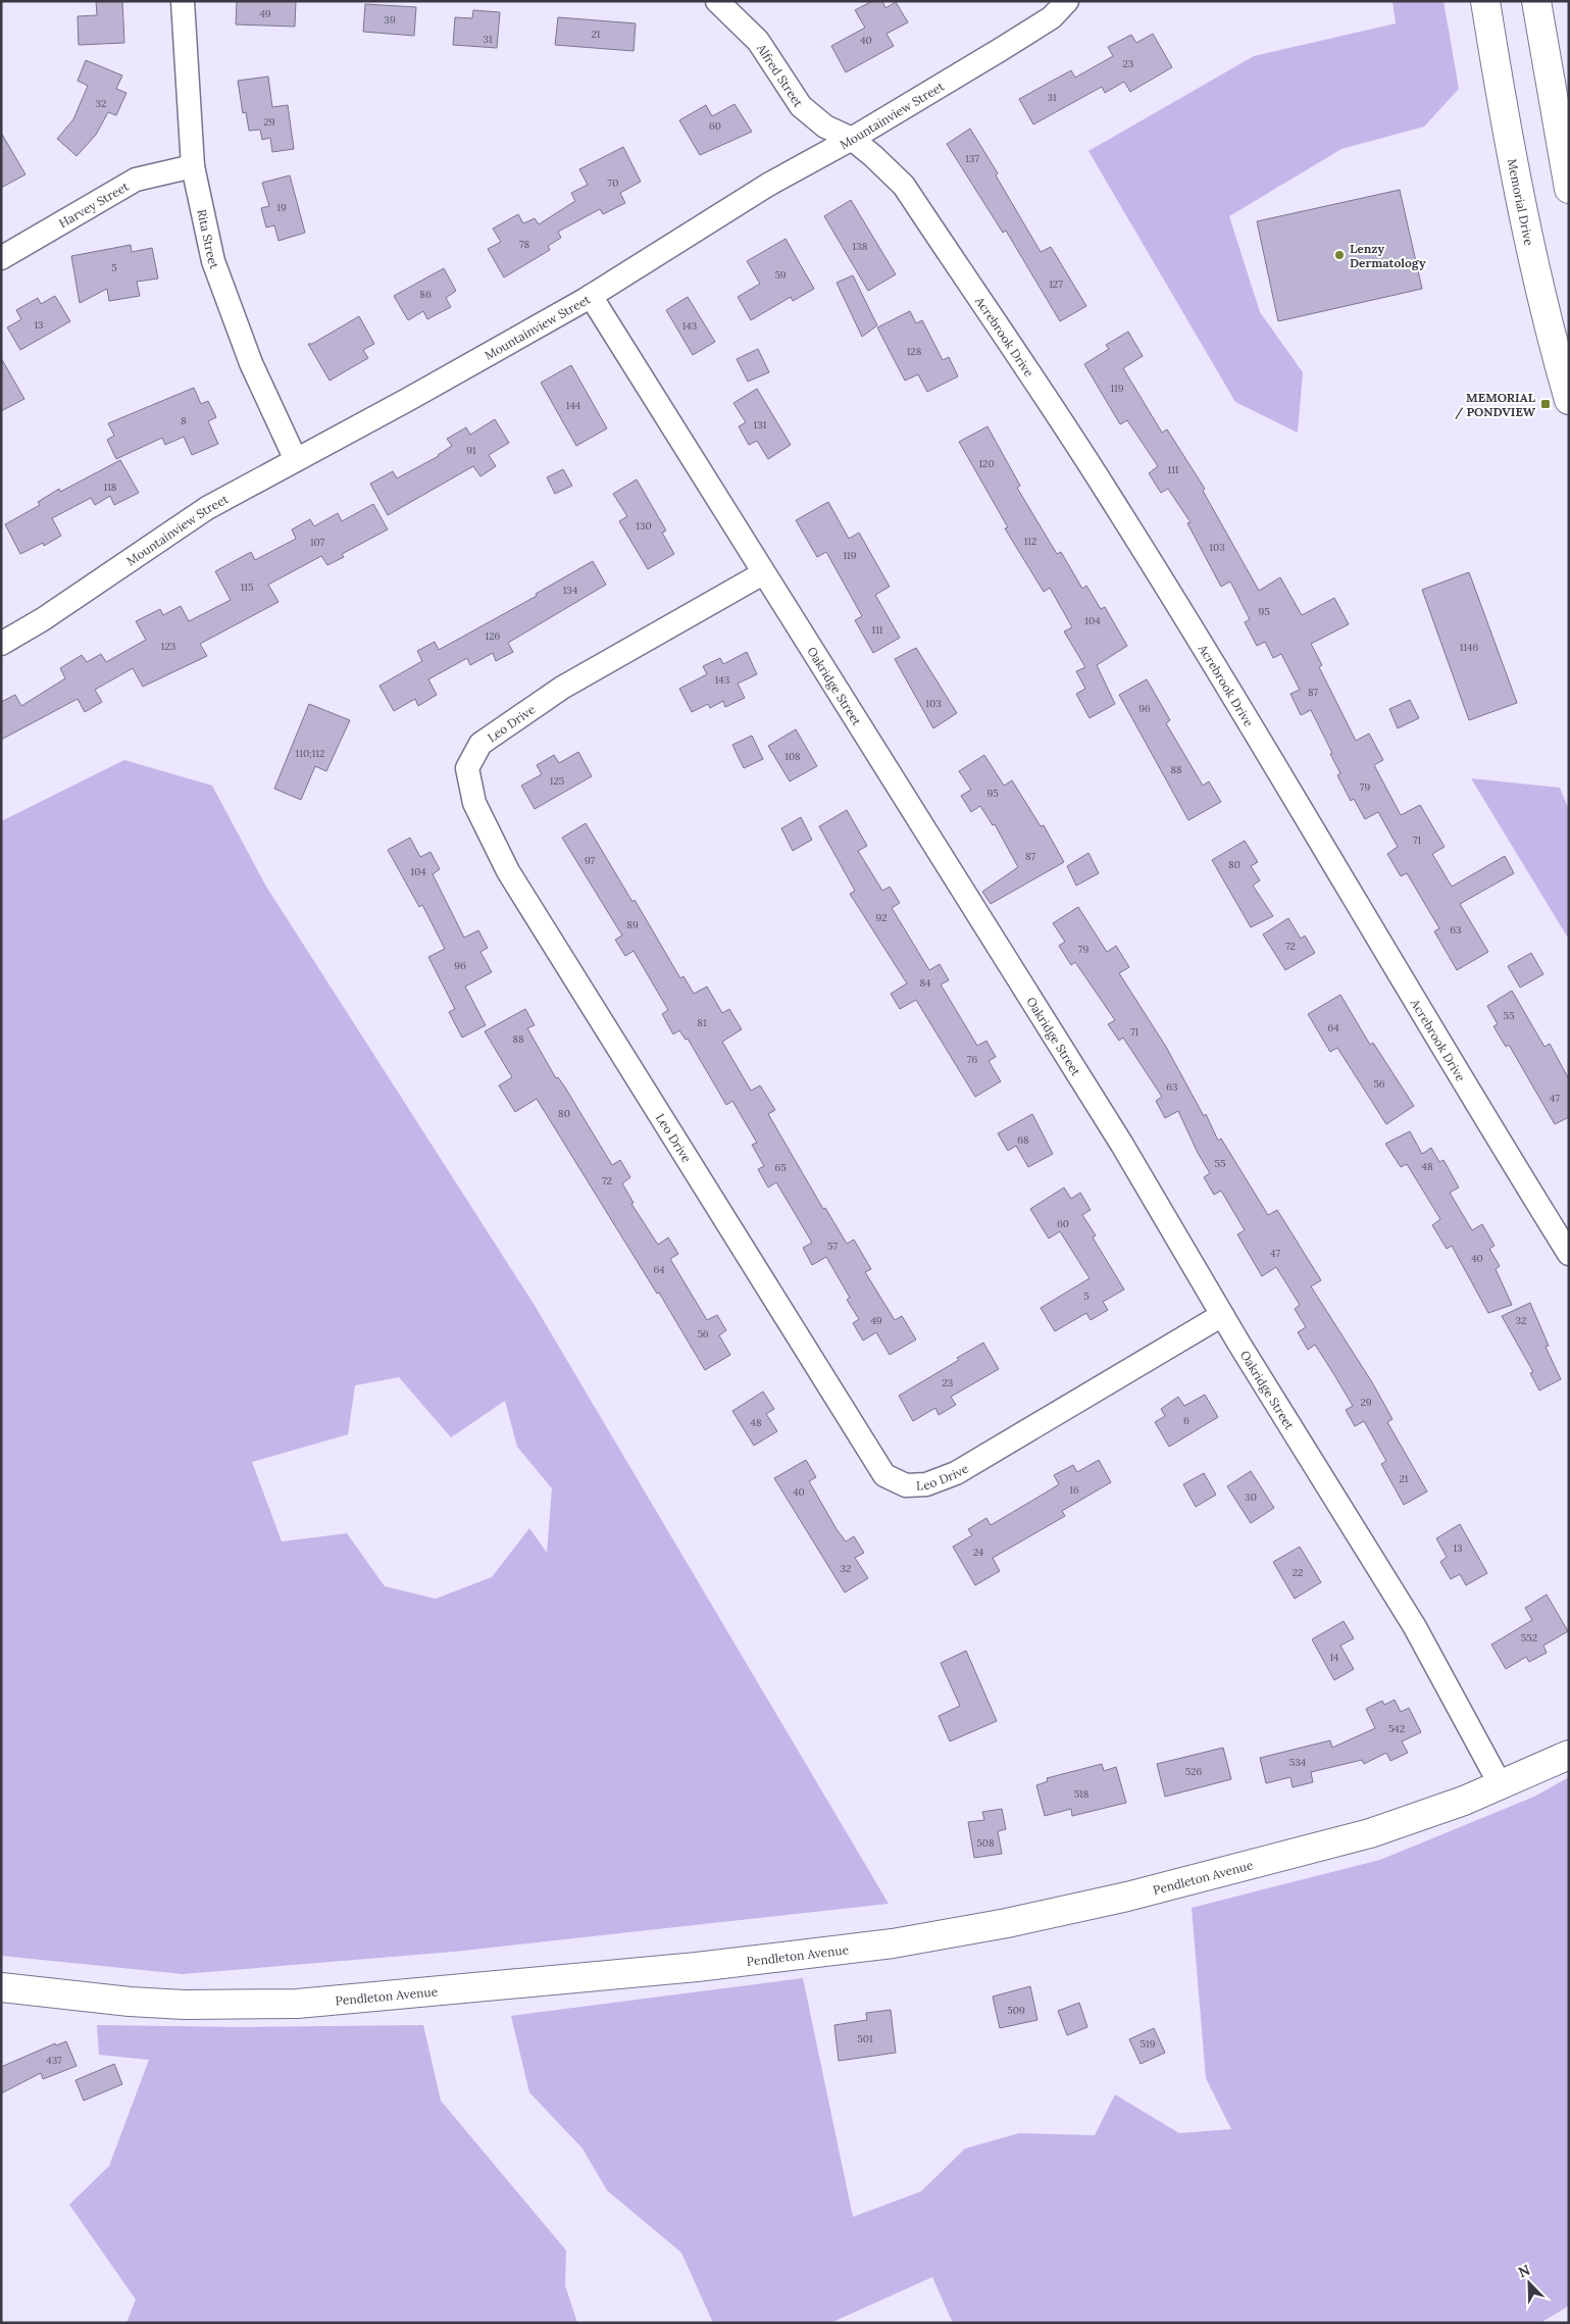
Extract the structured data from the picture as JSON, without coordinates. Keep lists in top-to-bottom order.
{
  "streets": {
    "street": [
      "Alfred Street",
      "Mountainview Street",
      "Memorial Drive",
      "Harvey Street",
      "Rita Street",
      "Acrebrook Drive",
      "Oakridge Street",
      "Leo Drive",
      "Pendleton Avenue"
    ]
  },
  "crossings": [
    ["Alfred Street", "Mountainview Street"],
    ["Alfred Street", "Acrebrook Drive"],
    ["Mountainview Street", "Rita Street"],
    ["Mountainview Street", "Acrebrook Drive"],
    ["Mountainview Street", "Oakridge Street"],
    ["Harvey Street", "Rita Street"],
    ["Oakridge Street", "Leo Drive"],
    ["Oakridge Street", "Pendleton Avenue"]
  ],
  "places": {
    "other": ["Lenzy Dermatology"],
    "transit": ["MEMORIAL / PONDVIEW"]
  },
  "house_numbers": [
    "49",
    "39",
    "21",
    "31",
    "40",
    "23",
    "31",
    "32",
    "29",
    "60",
    "137",
    "70",
    "19",
    "78",
    "138",
    "5",
    "59",
    "127",
    "86",
    "13",
    "143",
    "128",
    "119",
    "144",
    "8",
    "131",
    "91",
    "120",
    "111",
    "118",
    "130",
    "112",
    "107",
    "103",
    "119",
    "115",
    "134",
    "95",
    "104",
    "111",
    "126",
    "123",
    "1146",
    "143",
    "87",
    "103",
    "96",
    "110;112",
    "108",
    "88",
    "125",
    "79",
    "95",
    "71",
    "87",
    "97",
    "80",
    "104",
    "92",
    "89",
    "63",
    "72",
    "79",
    "96",
    "84",
    "55",
    "81",
    "64",
    "71",
    "88",
    "76",
    "56",
    "63",
    "47",
    "80",
    "68",
    "55",
    "48",
    "65",
    "72",
    "60",
    "57",
    "47",
    "40",
    "64",
    "5",
    "49",
    "32",
    "56",
    "23",
    "29",
    "6",
    "48",
    "21",
    "16",
    "40",
    "30",
    "13",
    "24",
    "32",
    "22",
    "552",
    "14",
    "542",
    "534",
    "526",
    "518",
    "508",
    "509",
    "501",
    "519",
    "437"
  ],
  "north": "top left"
}
